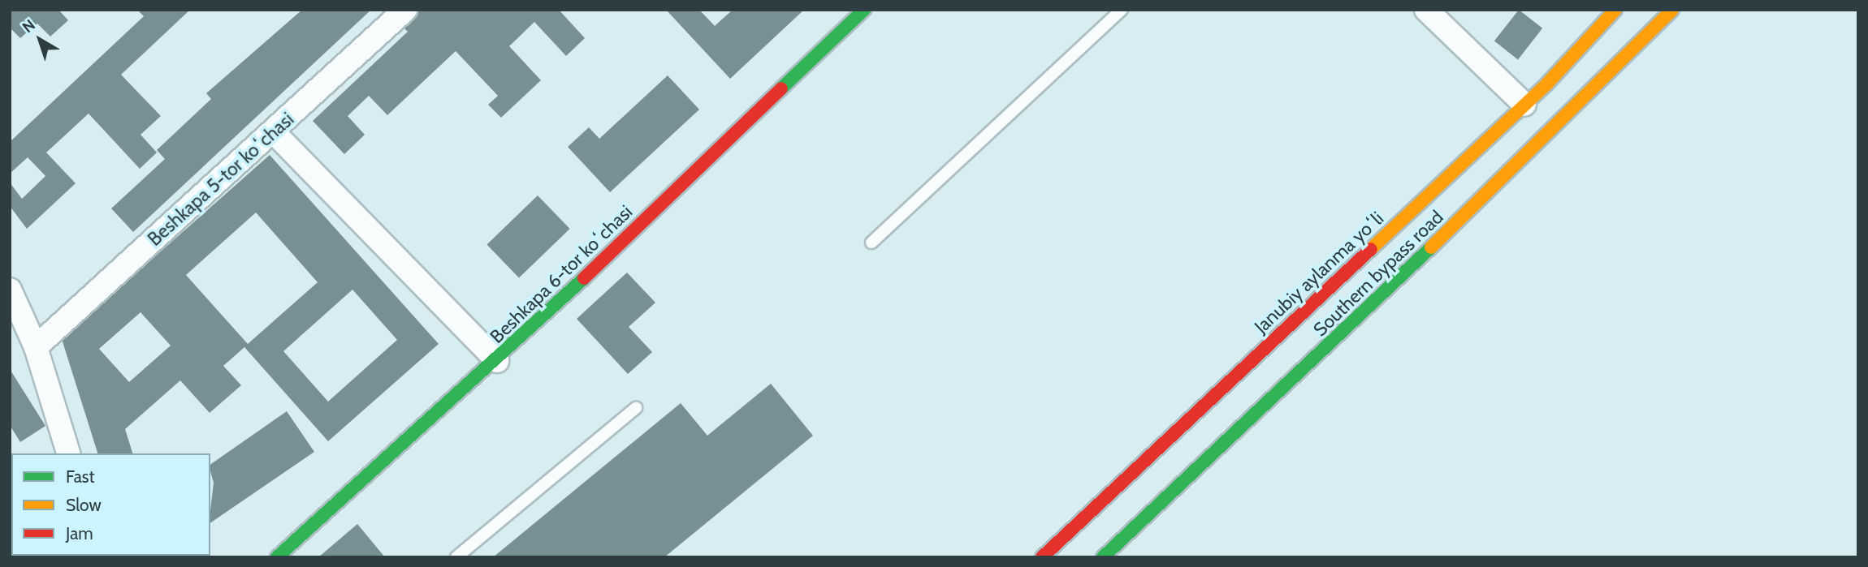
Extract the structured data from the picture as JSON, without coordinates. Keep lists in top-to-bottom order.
{
  "streets": {
    "main road": ["Janubiy aylanma yoʻli", "Southern bypass road", "Beshkapa 6-tor koʻchasi"],
    "street": ["Beshkapa 5-tor koʻchasi"]
  },
  "legend": ["Fast", "Slow", "Jam"],
  "north": "top left"
}
